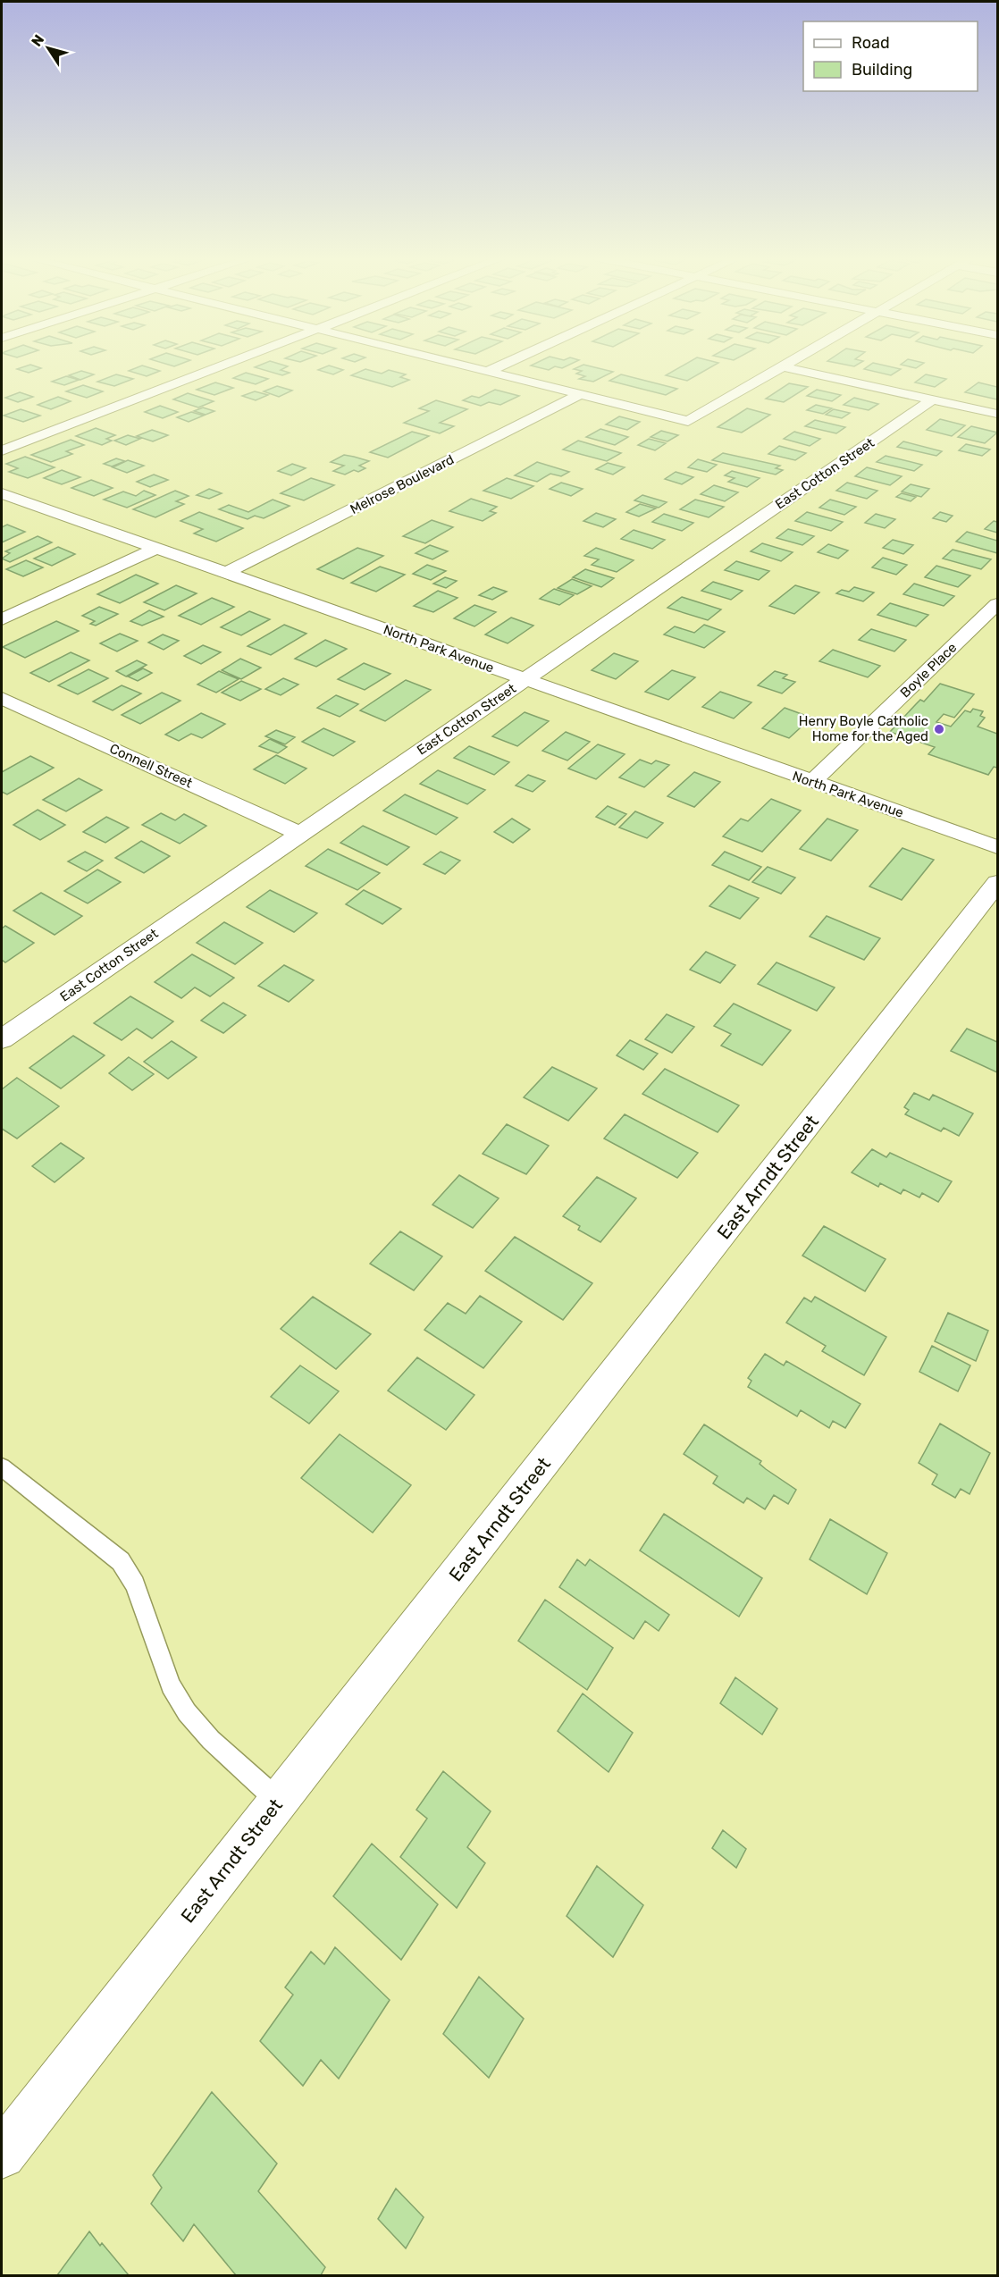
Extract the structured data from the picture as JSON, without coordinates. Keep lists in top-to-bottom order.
{
  "streets": {
    "street": [
      "East Cotton Street",
      "Melrose Boulevard",
      "North Park Avenue",
      "Boyle Place",
      "Connell Street",
      "East Arndt Street"
    ]
  },
  "crossings": [
    ["East Cotton Street", "North Park Avenue"],
    ["East Cotton Street", "Connell Street"],
    ["Melrose Boulevard", "North Park Avenue"],
    ["North Park Avenue", "Boyle Place"]
  ],
  "places": ["Henry Boyle Catholic Home for the Aged"],
  "legend": ["Road", "Building"],
  "north": "top left"
}
